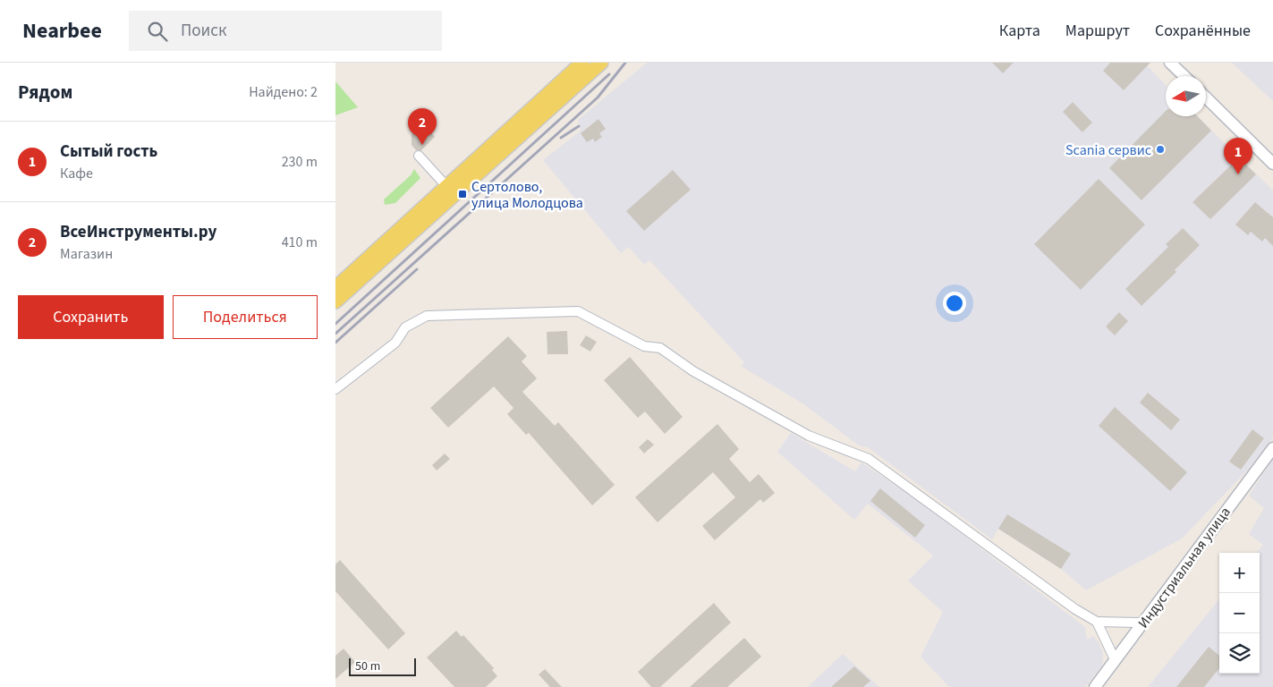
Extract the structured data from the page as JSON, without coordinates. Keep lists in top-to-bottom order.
{
  "streets": {
    "street": ["Индустриальная улица"]
  },
  "places": {
    "other": ["Scania сервис"],
    "transit": ["Сертолово, улица Молодцова"]
  },
  "scale_bar": "50 m",
  "north": "left",
  "page": {
    "header": "Nearbee",
    "search": "Поиск",
    "nav": ["Карта", "Маршрут", "Сохранённые"],
    "heading": ["Рядом", "Найдено: 2"],
    "pins": ["2", "1"],
    "list": [
      {
        "mark": "1",
        "name": "Сытый гость",
        "note": "Кафе",
        "value": "230 m"
      },
      {
        "mark": "2",
        "name": "ВсеИнструменты.ру",
        "note": "Магазин",
        "value": "410 m"
      }
    ],
    "buttons": ["Сохранить", "Поделиться"],
    "map_buttons": ["+", "−"],
    "scale": "50 m"
  }
}
